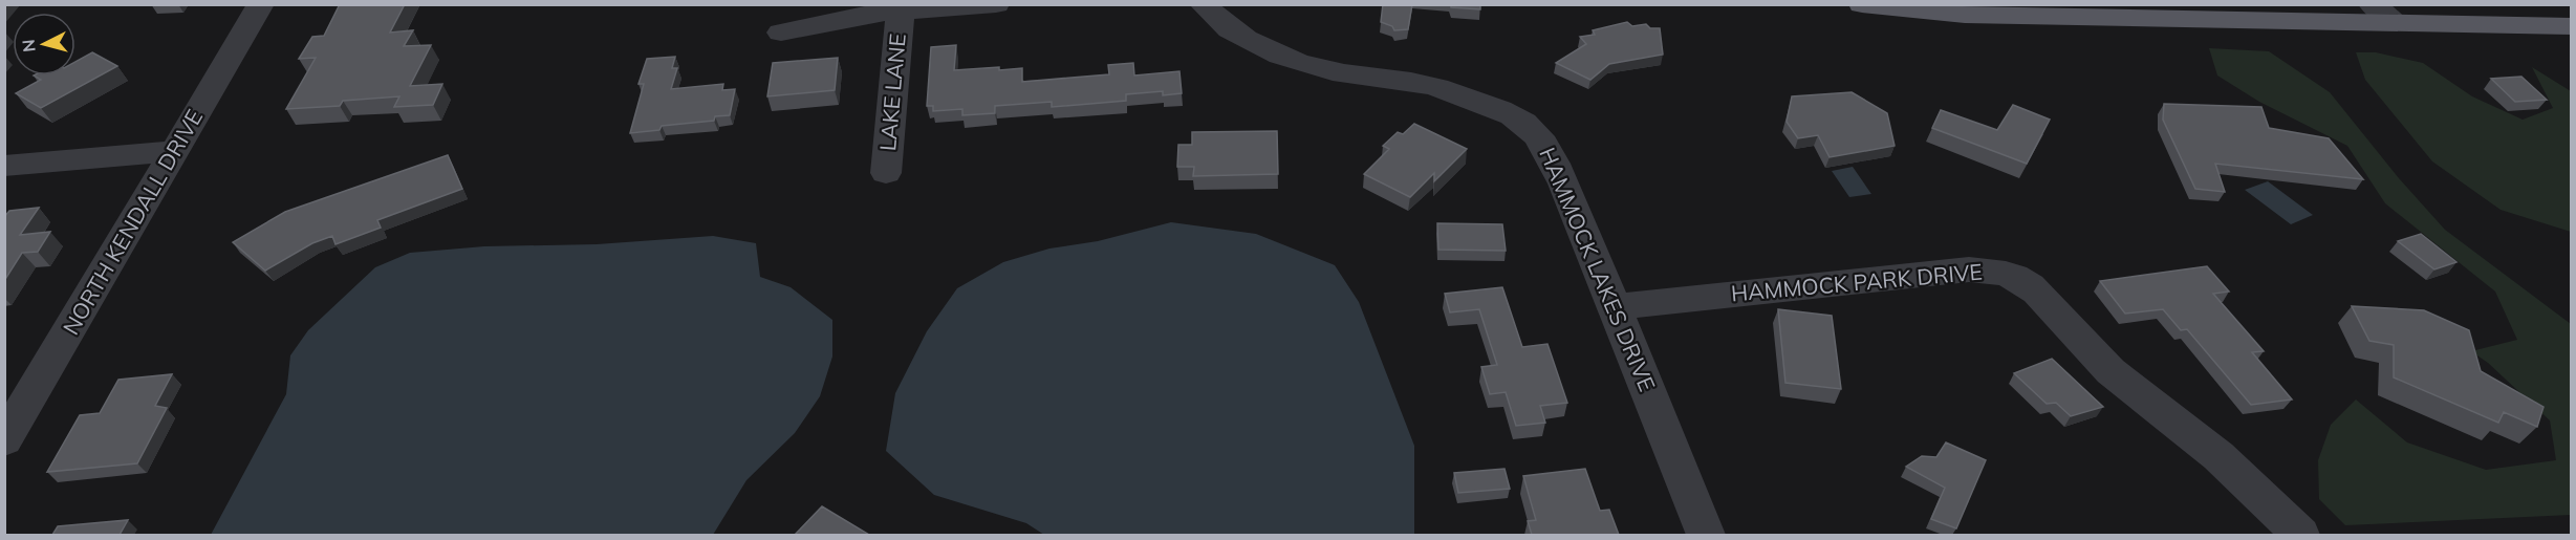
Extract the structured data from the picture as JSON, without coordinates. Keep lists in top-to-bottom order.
{
  "streets": {
    "street": [
      "LAKE LANE",
      "NORTH KENDALL DRIVE",
      "HAMMOCK LAKES DRIVE",
      "HAMMOCK PARK DRIVE"
    ]
  },
  "crossings": [
    ["HAMMOCK LAKES DRIVE", "HAMMOCK PARK DRIVE"]
  ],
  "north": "left"
}
